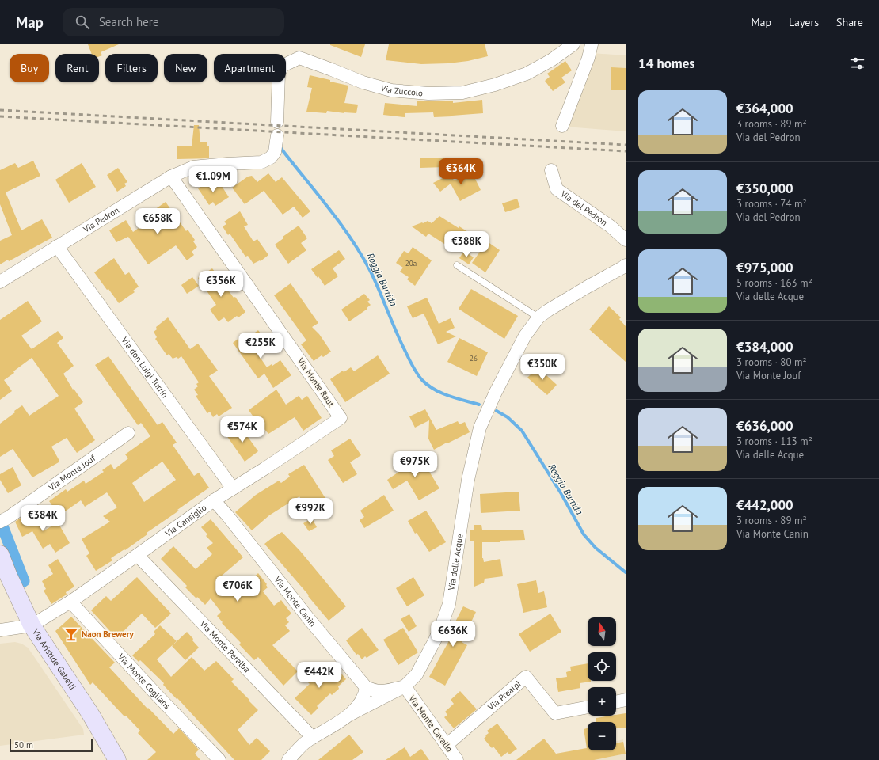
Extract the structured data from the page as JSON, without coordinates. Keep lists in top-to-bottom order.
{
  "streets": {
    "main road": ["Via Aristide Gabelli"],
    "street": [
      "Via Zuccolo",
      "Via del Pedron",
      "Via Pedron",
      "Via don Luigi Turrin",
      "Via Monte Raut",
      "Via Monte Jouf",
      "Via Cansiglio",
      "Via delle Acque",
      "Via Monte Canin",
      "Via Monte Peralba",
      "Via Monte Coglians",
      "Via Prealpi",
      "Via Monte Cavallo"
    ]
  },
  "crossings": [
    ["Via Pedron", "Via don Luigi Turrin"],
    ["Via Pedron", "Via Monte Raut"],
    ["Via don Luigi Turrin", "Via Cansiglio"],
    ["Via Monte Raut", "Via Cansiglio"],
    ["Via Cansiglio", "Via Monte Canin"],
    ["Via Cansiglio", "Via Monte Peralba"],
    ["Via Cansiglio", "Via Aristide Gabelli"],
    ["Via Cansiglio", "Via Monte Coglians"],
    ["Via delle Acque", "Via Monte Canin"],
    ["Via delle Acque", "Via Monte Peralba"],
    ["Via delle Acque", "Via Monte Cavallo"],
    ["Via Prealpi", "Via Monte Cavallo"]
  ],
  "water": ["Roggia Burrida"],
  "places": {
    "bar": ["Naon Brewery"]
  },
  "house_numbers": ["20a", "26"],
  "scale_bar": "50 m",
  "north": "top",
  "page": {
    "header": "Map",
    "search": "Search here",
    "nav": ["Map", "Layers", "Share"],
    "heading": "14 homes",
    "chip": [
      "Buy",
      "Rent",
      "Filters",
      "New",
      "Apartment"
    ],
    "list": [
      {
        "name": "€364,000",
        "note": "3 rooms · 89 m² · Via del Pedron"
      },
      {
        "name": "€350,000",
        "note": "3 rooms · 74 m² · Via del Pedron"
      },
      {
        "name": "€975,000",
        "note": "5 rooms · 163 m² · Via delle Acque"
      },
      {
        "name": "€384,000",
        "note": "3 rooms · 80 m² · Via Monte Jouf"
      },
      {
        "name": "€636,000",
        "note": "3 rooms · 113 m² · Via delle Acque"
      },
      {
        "name": "€442,000",
        "note": "3 rooms · 89 m² · Via Monte Canin"
      }
    ],
    "price": [
      "€364K",
      "€1.09M",
      "€658K",
      "€388K",
      "€356K",
      "€255K",
      "€350K",
      "€574K",
      "€975K",
      "€992K",
      "€384K",
      "€706K",
      "€636K",
      "€442K"
    ],
    "map_buttons": ["+", "−"],
    "scale": "50 m"
  }
}
